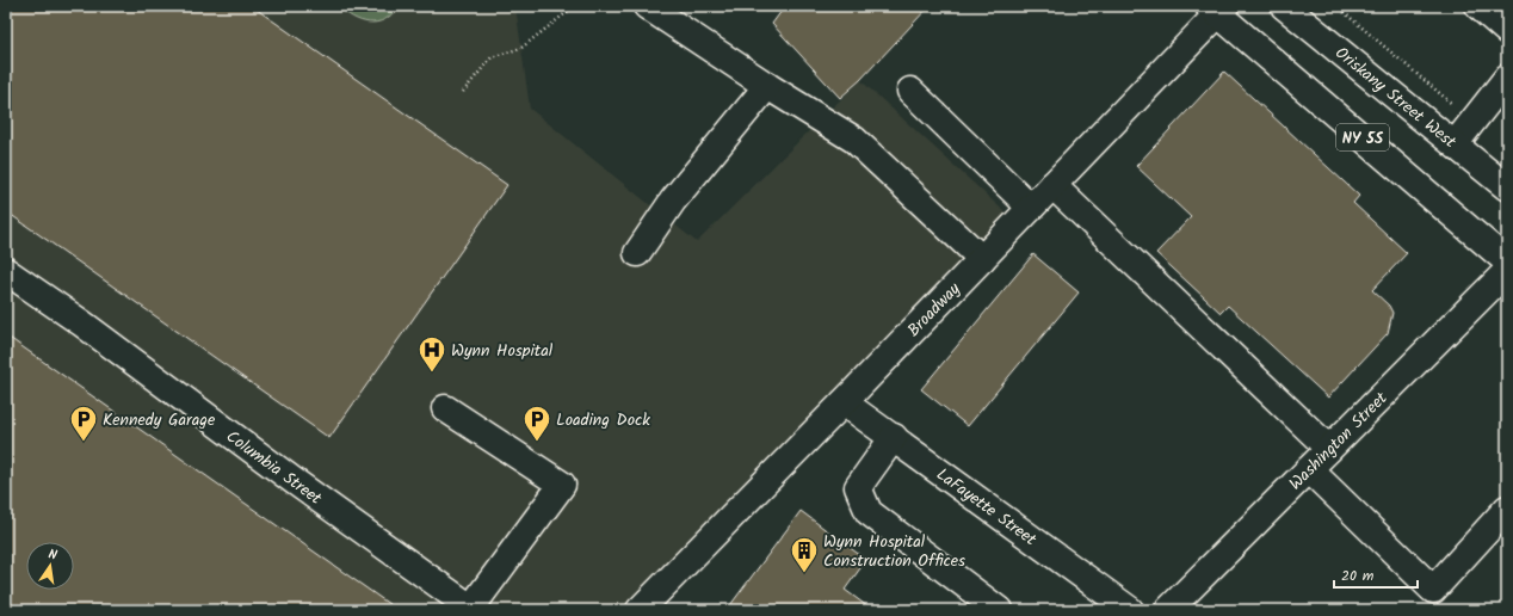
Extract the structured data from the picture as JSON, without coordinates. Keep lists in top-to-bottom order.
{
  "streets": {
    "street": [
      "Oriskany Street West",
      "NY 5S",
      "Broadway",
      "Washington Street",
      "Columbia Street",
      "LaFayette Street"
    ]
  },
  "crossings": [
    ["NY 5S", "Broadway"],
    ["Broadway", "LaFayette Street"]
  ],
  "places": {
    "hospital": ["Wynn Hospital"],
    "parking": ["Kennedy Garage", "Loading Dock"],
    "building": ["Wynn Hospital Construction Offices"]
  },
  "scale_bar": "20 m",
  "north": "top"
}
